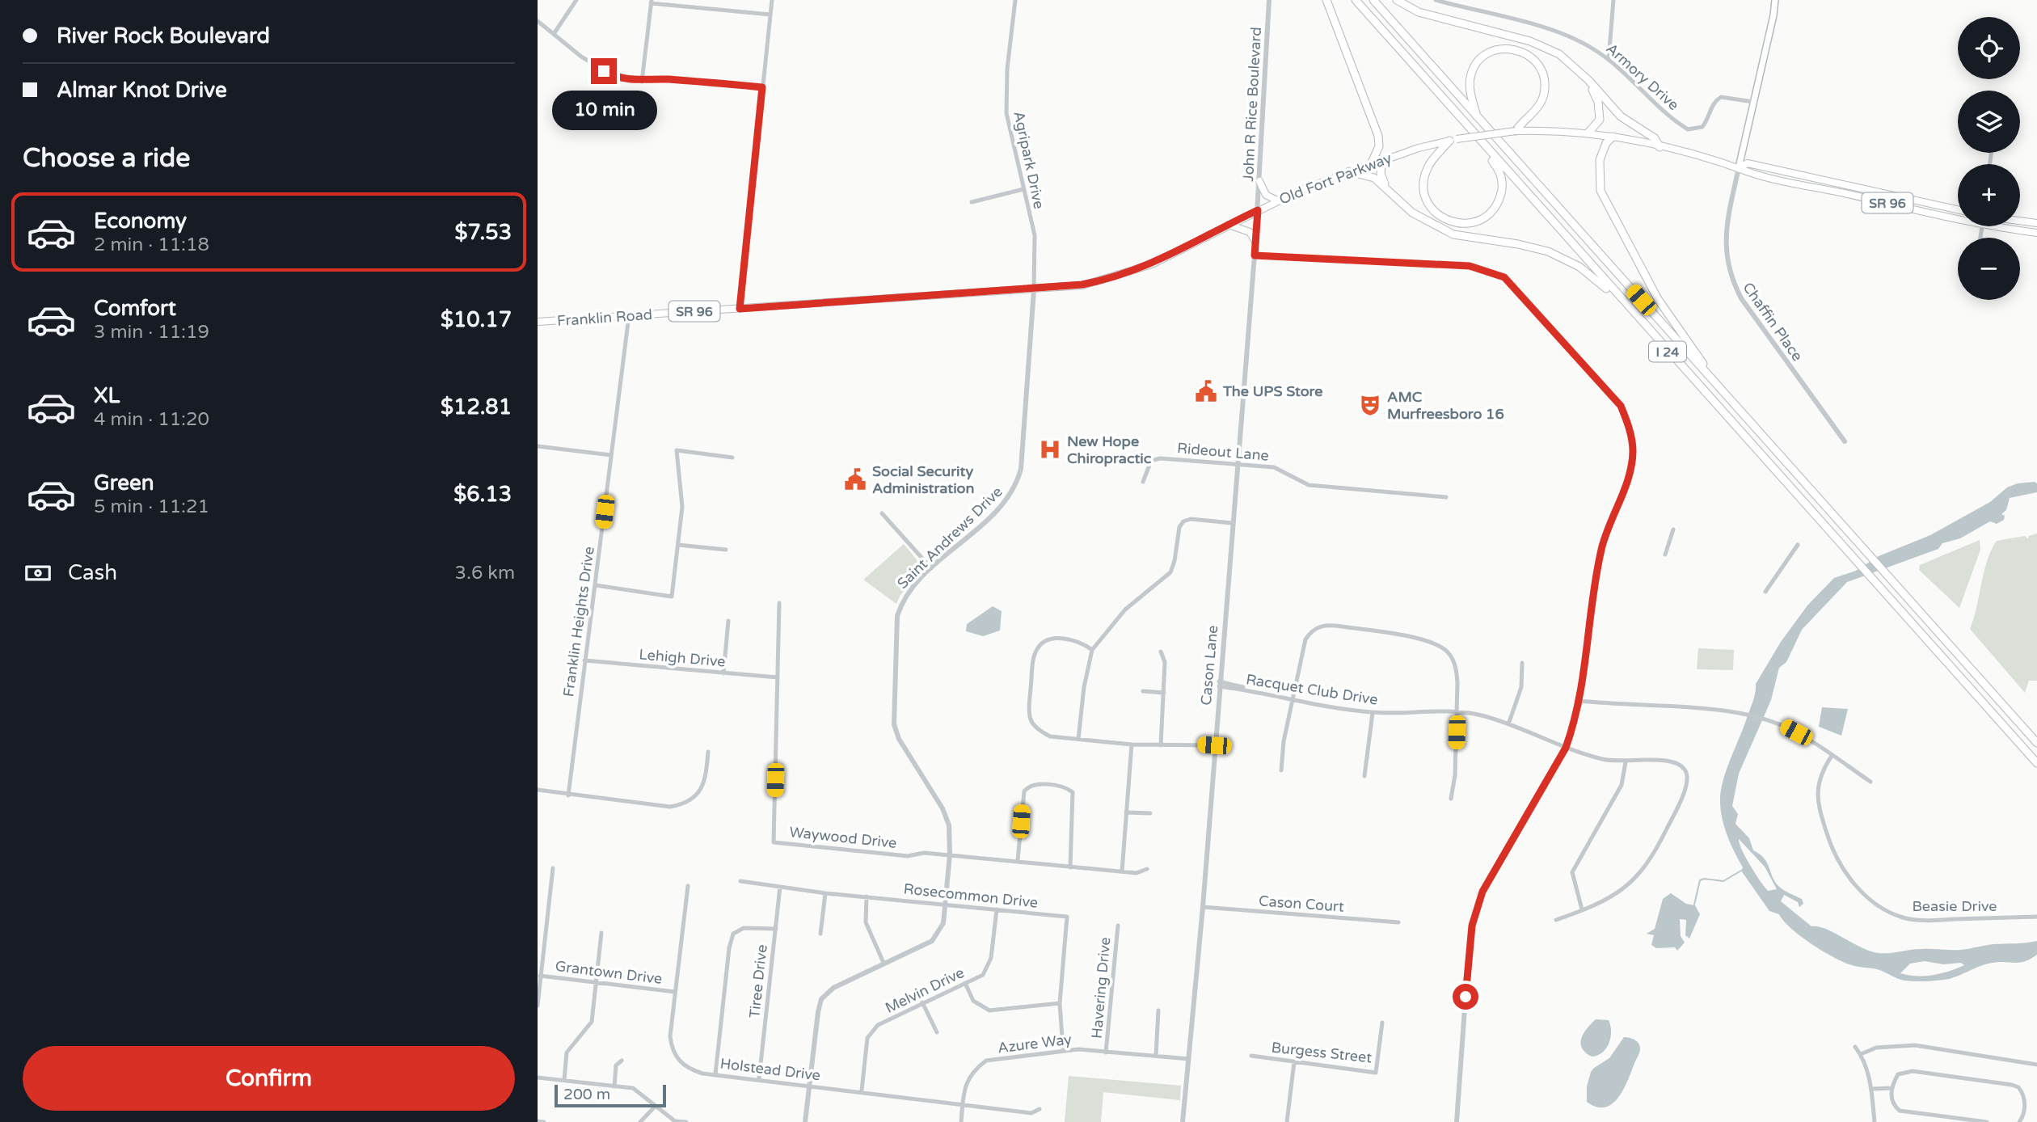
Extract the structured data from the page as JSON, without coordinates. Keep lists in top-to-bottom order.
{
  "streets": {
    "highway": ["I 24"],
    "main road": ["Old Fort Parkway", "SR 96", "Franklin Road"],
    "street": [
      "Armory Drive",
      "John R Rice Boulevard",
      "Agripark Drive",
      "Chaffin Place",
      "Rideout Lane",
      "Saint Andrews Drive",
      "Franklin Heights Drive",
      "Lehigh Drive",
      "Cason Lane",
      "Racquet Club Drive",
      "Waywood Drive",
      "Rosecommon Drive",
      "Cason Court",
      "Beasie Drive",
      "Grantown Drive",
      "Tiree Drive",
      "Havering Drive",
      "Melvin Drive",
      "Azure Way",
      "Burgess Street",
      "Holstead Drive"
    ]
  },
  "crossings": [
    ["John R Rice Boulevard", "Old Fort Parkway"],
    ["John R Rice Boulevard", "Cason Lane"],
    ["Agripark Drive", "Old Fort Parkway"],
    ["Agripark Drive", "Saint Andrews Drive"],
    ["Old Fort Parkway", "Franklin Road"],
    ["Old Fort Parkway", "Chaffin Place"],
    ["Old Fort Parkway", "Saint Andrews Drive"],
    ["Old Fort Parkway", "Cason Lane"],
    ["Franklin Road", "Franklin Heights Drive"],
    ["Rideout Lane", "Cason Lane"],
    ["Saint Andrews Drive", "Waywood Drive"],
    ["Saint Andrews Drive", "Rosecommon Drive"],
    ["Saint Andrews Drive", "Holstead Drive"],
    ["Franklin Heights Drive", "Lehigh Drive"],
    ["Lehigh Drive", "Waywood Drive"],
    ["Cason Lane", "Racquet Club Drive"],
    ["Cason Lane", "Cason Court"],
    ["Cason Lane", "Azure Way"],
    ["Rosecommon Drive", "Tiree Drive"],
    ["Rosecommon Drive", "Melvin Drive"],
    ["Rosecommon Drive", "Azure Way"],
    ["Grantown Drive", "Holstead Drive"],
    ["Tiree Drive", "Holstead Drive"],
    ["Havering Drive", "Azure Way"],
    ["Melvin Drive", "Holstead Drive"],
    ["Azure Way", "Holstead Drive"]
  ],
  "places": {
    "public building": ["The UPS Store", "Social Security Administration"],
    "theatre": ["AMC Murfreesboro 16"],
    "hospital": ["New Hope Chiropractic"]
  },
  "scale_bar": "200 m",
  "page": {
    "banner": ["River Rock Boulevard", "Almar Knot Drive"],
    "map_buttons": ["+", "−"],
    "bubble": "10 min",
    "heading": "Choose a ride",
    "list": [
      {
        "name": "Economy",
        "note": "2 min · 11:18",
        "value": "$7.53"
      },
      {
        "name": "Comfort",
        "note": "3 min · 11:19",
        "value": "$10.17"
      },
      {
        "name": "XL",
        "note": "4 min · 11:20",
        "value": "$12.81"
      },
      {
        "name": "Green",
        "note": "5 min · 11:21",
        "value": "$6.13"
      }
    ],
    "pay": ["Cash", "3.6 km"],
    "buttons": "Confirm",
    "scale": "200 m"
  }
}
